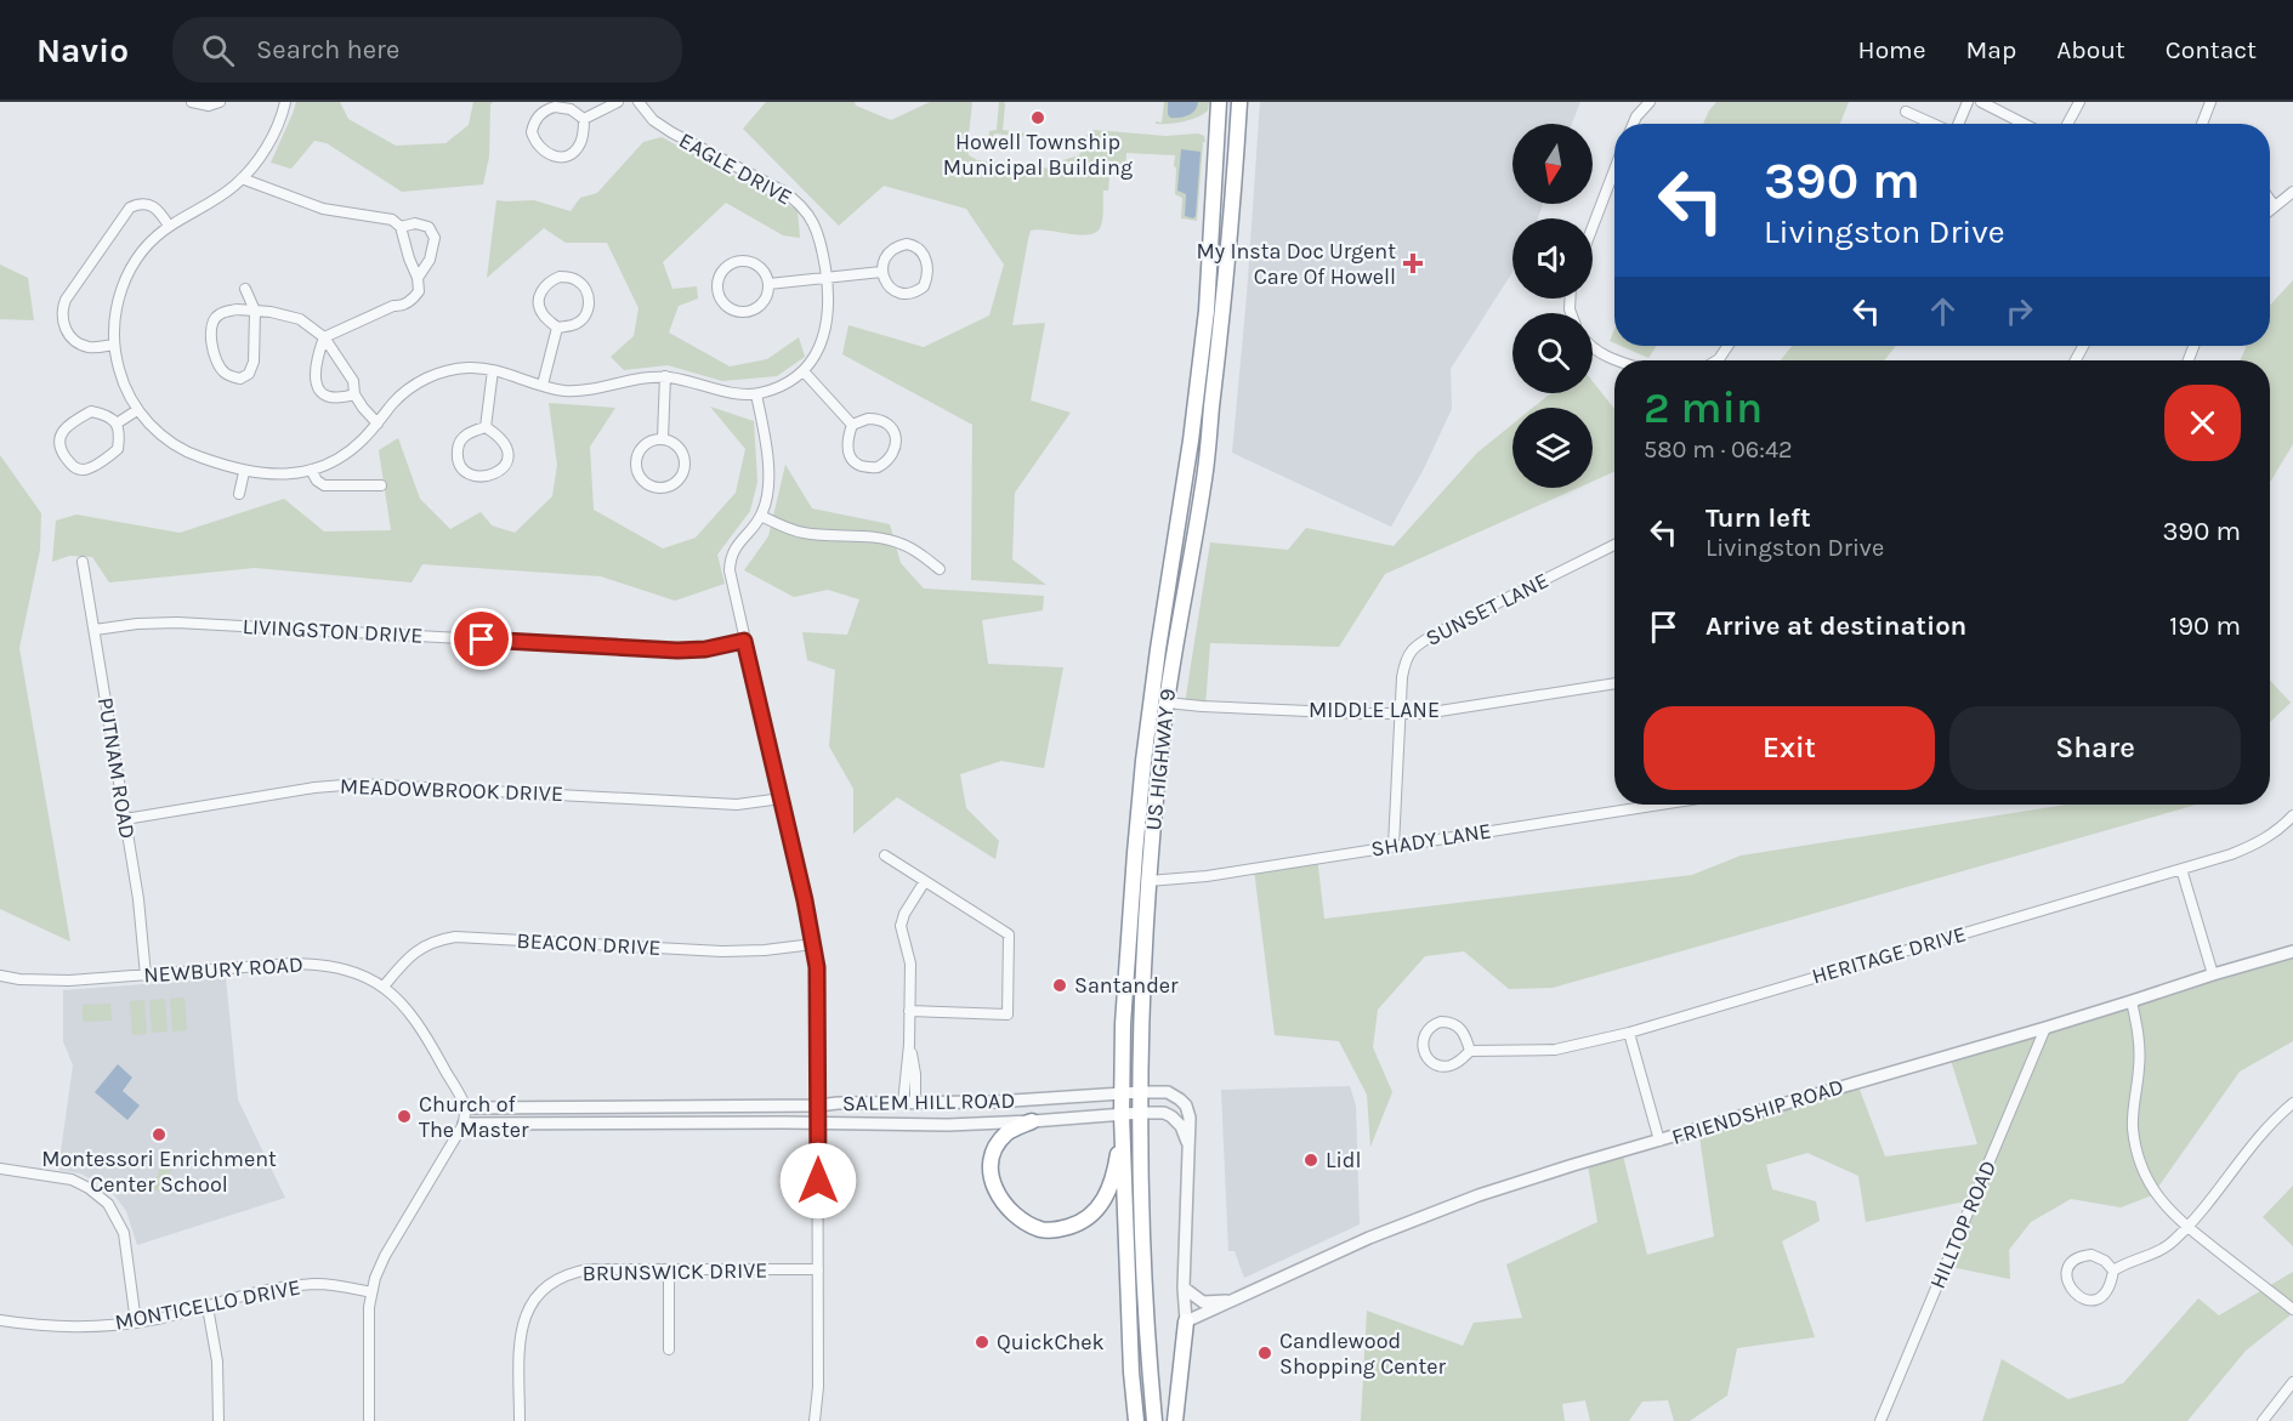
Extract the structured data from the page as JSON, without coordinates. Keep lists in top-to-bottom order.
{
  "streets": {
    "highway": ["US HIGHWAY 9"],
    "street": [
      "EAGLE DRIVE",
      "SUNSET LANE",
      "LIVINGSTON DRIVE",
      "MIDDLE LANE",
      "PUTNAM ROAD",
      "MEADOWBROOK DRIVE",
      "SHADY LANE",
      "BEACON DRIVE",
      "HERITAGE DRIVE",
      "NEWBURY ROAD",
      "SALEM HILL ROAD",
      "FRIENDSHIP ROAD",
      "HILLTOP ROAD",
      "BRUNSWICK DRIVE",
      "MONTICELLO DRIVE"
    ]
  },
  "crossings": [
    ["SUNSET LANE", "MIDDLE LANE"],
    ["SUNSET LANE", "SHADY LANE"],
    ["LIVINGSTON DRIVE", "PUTNAM ROAD"],
    ["MIDDLE LANE", "US HIGHWAY 9"],
    ["US HIGHWAY 9", "SHADY LANE"],
    ["US HIGHWAY 9", "SALEM HILL ROAD"],
    ["PUTNAM ROAD", "MEADOWBROOK DRIVE"],
    ["PUTNAM ROAD", "NEWBURY ROAD"],
    ["BEACON DRIVE", "NEWBURY ROAD"],
    ["NEWBURY ROAD", "SALEM HILL ROAD"],
    ["SALEM HILL ROAD", "FRIENDSHIP ROAD"],
    ["FRIENDSHIP ROAD", "HILLTOP ROAD"]
  ],
  "places": {
    "other": [
      "Howell Township Municipal Building",
      "Santander",
      "Church of The Master",
      "Montessori Enrichment Center School",
      "Lidl",
      "QuickChek",
      "Candlewood Shopping Center"
    ],
    "health": ["My Insta Doc Urgent Care Of Howell"]
  },
  "north": "bottom",
  "page": {
    "header": "Navio",
    "search": "Search here",
    "nav": [
      "Home",
      "Map",
      "About",
      "Contact"
    ],
    "turn": ["390 m", "Livingston Drive"],
    "heading": ["2 min", "580 m · 06:42"],
    "list": [
      {
        "name": "Turn left",
        "note": "Livingston Drive",
        "value": "390 m"
      },
      {
        "name": "Arrive at destination",
        "value": "190 m"
      }
    ],
    "buttons": ["Exit", "Share"]
  }
}
